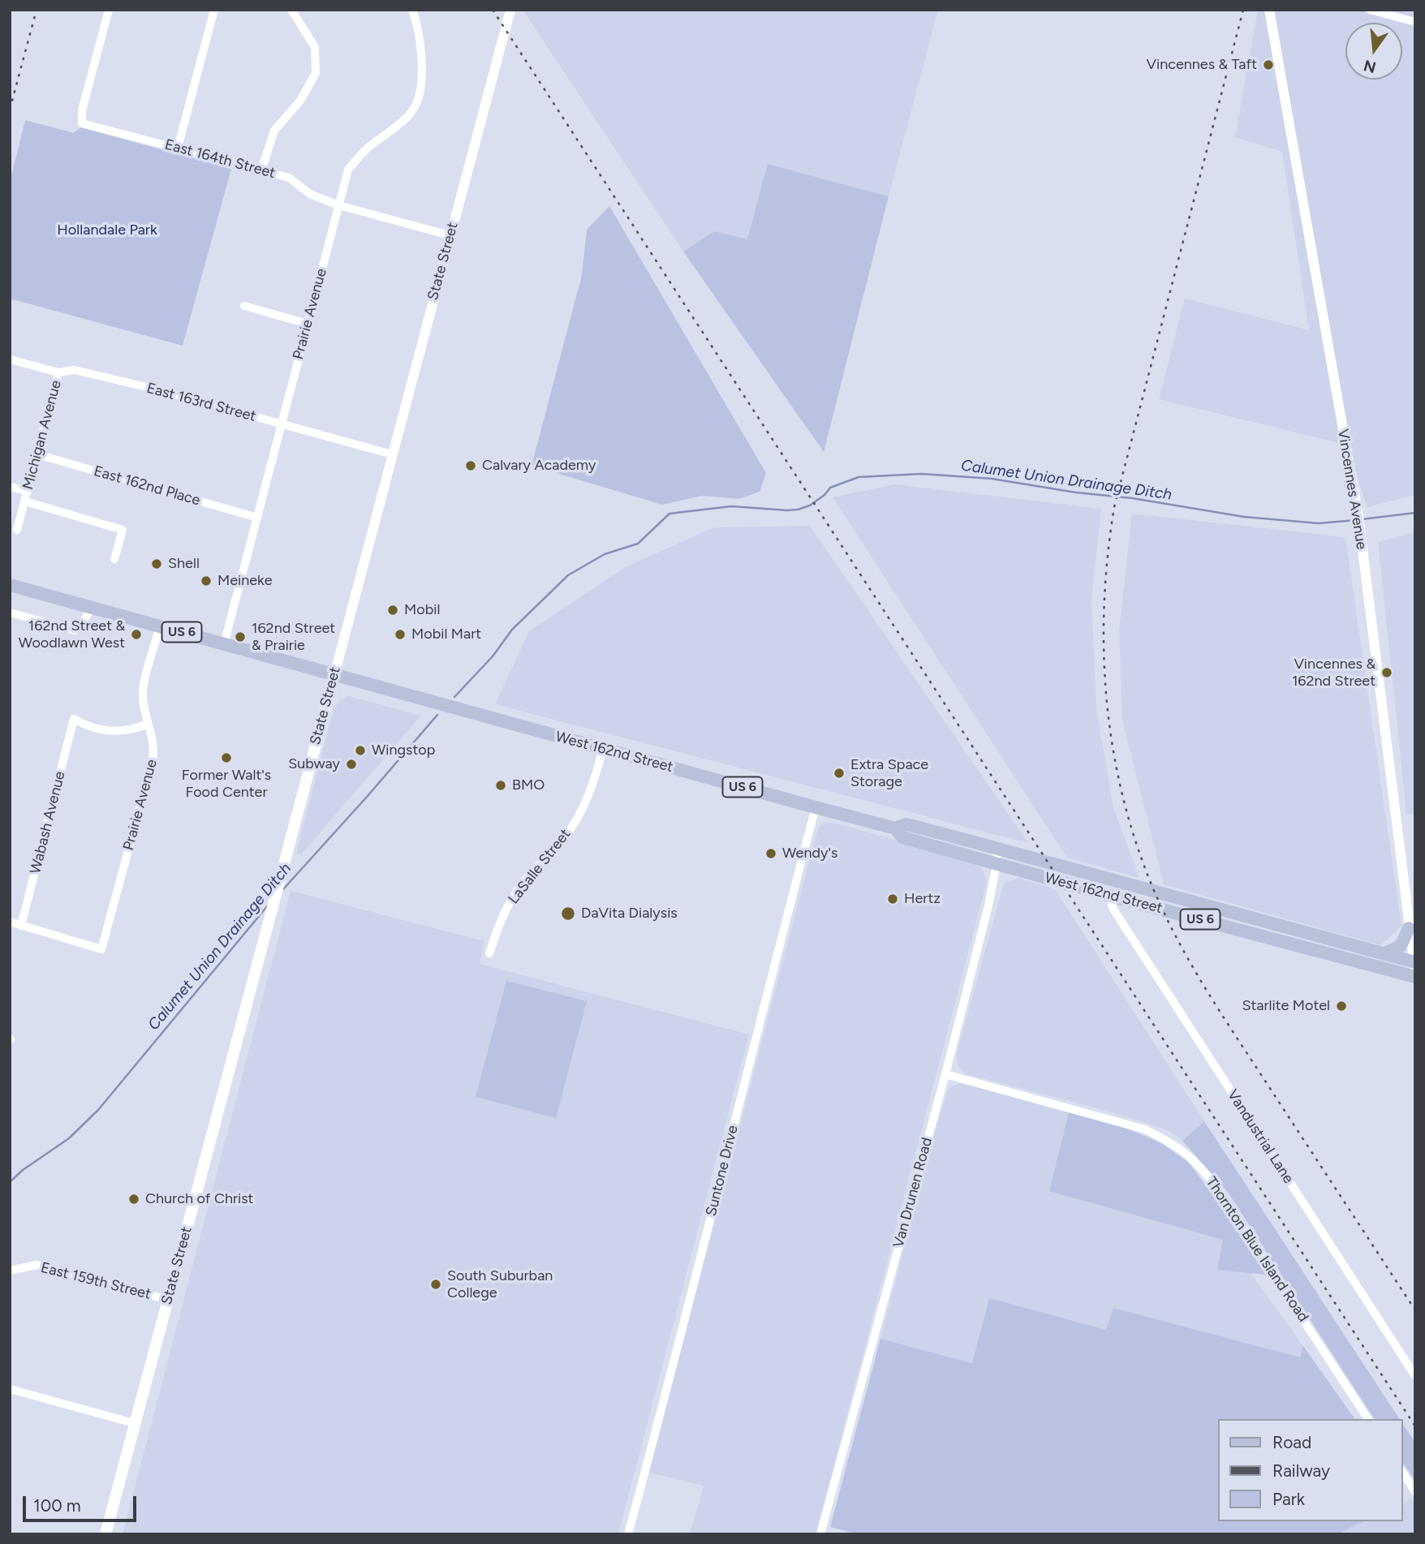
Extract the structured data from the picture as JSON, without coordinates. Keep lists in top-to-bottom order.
{
  "streets": {
    "main road": ["State Street", "US 6", "West 162nd Street"],
    "street": [
      "East 164th Street",
      "Prairie Avenue",
      "East 163rd Street",
      "Michigan Avenue",
      "East 162nd Place",
      "Vincennes Avenue",
      "Wabash Avenue",
      "LaSalle Street",
      "Vandustrial Lane",
      "Suntone Drive",
      "Van Drunen Road",
      "Thornton Blue Island Road",
      "East 159th Street"
    ]
  },
  "crossings": [
    ["East 164th Street", "State Street"],
    ["East 164th Street", "Prairie Avenue"],
    ["State Street", "East 163rd Street"],
    ["State Street", "US 6"],
    ["State Street", "West 162nd Street"],
    ["State Street", "East 159th Street"],
    ["Prairie Avenue", "East 163rd Street"],
    ["Prairie Avenue", "East 162nd Place"],
    ["Prairie Avenue", "US 6"],
    ["Prairie Avenue", "Wabash Avenue"],
    ["East 163rd Street", "Michigan Avenue"],
    ["Michigan Avenue", "East 162nd Place"],
    ["Vincennes Avenue", "West 162nd Street"],
    ["US 6", "West 162nd Street"],
    ["West 162nd Street", "LaSalle Street"],
    ["West 162nd Street", "Vandustrial Lane"],
    ["West 162nd Street", "Suntone Drive"],
    ["West 162nd Street", "Van Drunen Road"],
    ["Van Drunen Road", "Thornton Blue Island Road"]
  ],
  "water": ["Calumet Union Drainage Ditch"],
  "parks": ["Hollandale Park"],
  "places": [
    "Vincennes & Taft",
    "Calvary Academy",
    "Shell",
    "Meineke",
    "Mobil",
    "162nd Street & Woodlawn West",
    "Mobil Mart",
    "162nd Street & Prairie",
    "Vincennes & 162nd Street",
    "Wingstop",
    "Former Walt's Food Center",
    "Subway",
    "Extra Space Storage",
    "BMO",
    "Wendy's",
    "Hertz",
    "DaVita Dialysis",
    "Starlite Motel",
    "Church of Christ",
    "South Suburban College"
  ],
  "legend": ["Road", "Railway", "Park"],
  "scale_bar": "100 m",
  "north": "bottom"
}
